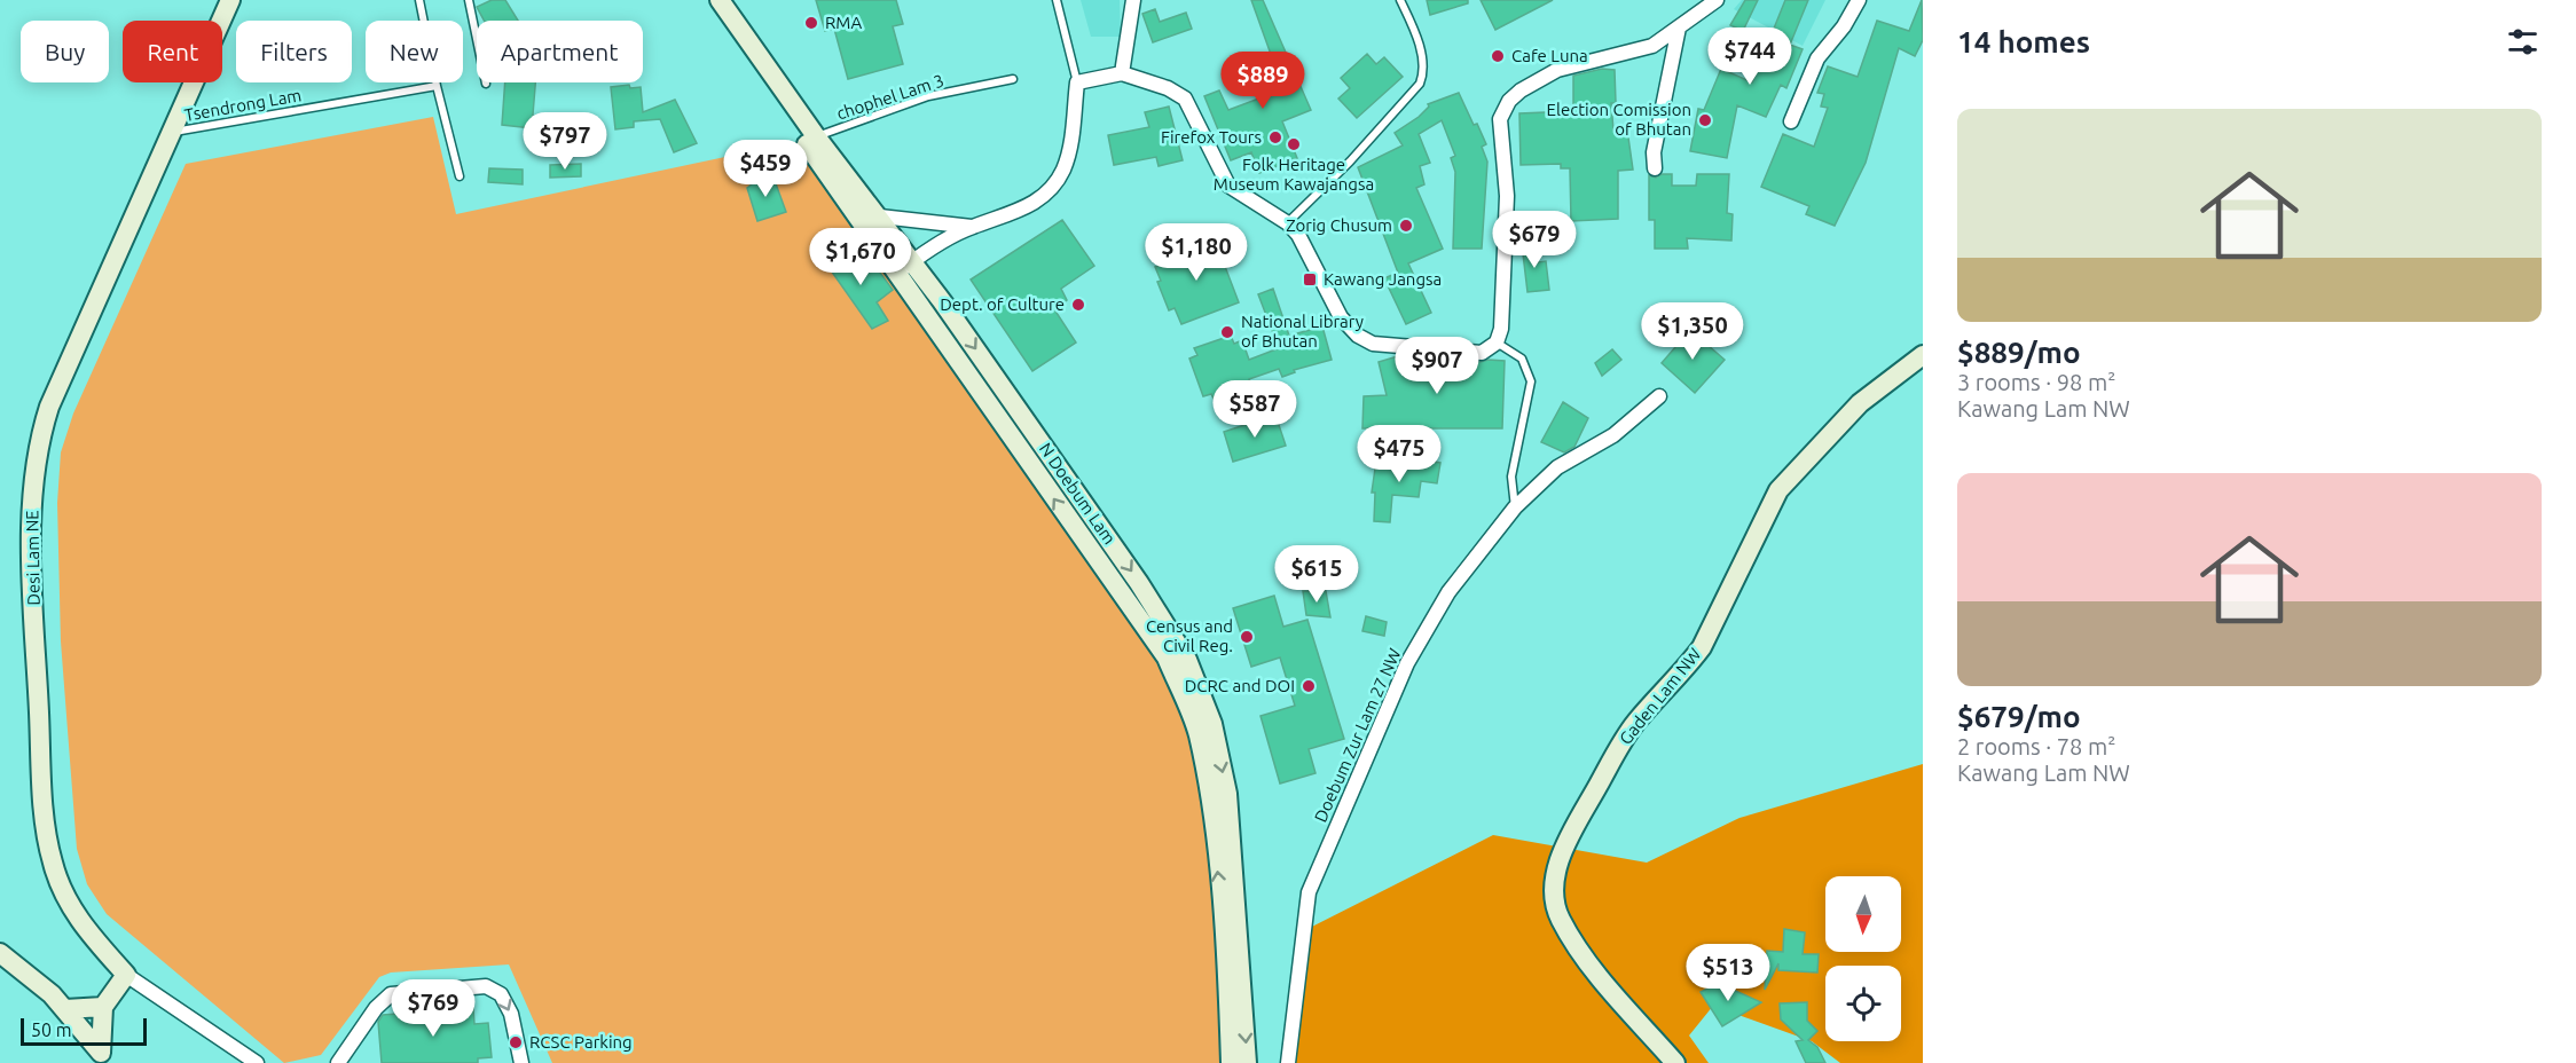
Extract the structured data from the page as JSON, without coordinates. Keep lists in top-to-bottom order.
{
  "streets": {
    "main road": ["N Doebum Lam", "Desi Lam NE", "Gaden Lam NW"],
    "street": ["Doebum Zur Lam 27 NW"],
    "lane": ["chophel Lam 3", "Tsendrong Lam"]
  },
  "crossings": [
    ["chophel Lam 3", "N Doebum Lam"],
    ["Tsendrong Lam", "Desi Lam NE"]
  ],
  "places": {
    "other": [
      "RMA",
      "Cafe Luna",
      "Election Comission of Bhutan",
      "Firefox Tours",
      "Folk Heritage Museum Kawajangsa",
      "Zorig Chusum",
      "Dept. of Culture",
      "National Library of Bhutan",
      "Census and Civil Reg.",
      "DCRC and DOI",
      "RCSC Parking"
    ],
    "transit": ["Kawang Jangsa"]
  },
  "scale_bar": "50 m",
  "north": "bottom",
  "page": {
    "heading": "14 homes",
    "chip": [
      "Buy",
      "Rent",
      "Filters",
      "New",
      "Apartment"
    ],
    "price": [
      "$744",
      "$889",
      "$797",
      "$459",
      "$679",
      "$1,180",
      "$1,670",
      "$1,350",
      "$907",
      "$587",
      "$475",
      "$615",
      "$513",
      "$769"
    ],
    "list": [
      {
        "name": "$889/mo",
        "note": "3 rooms · 98 m² · Kawang Lam NW"
      },
      {
        "name": "$679/mo",
        "note": "2 rooms · 78 m² · Kawang Lam NW"
      }
    ],
    "scale": "50 m"
  }
}
